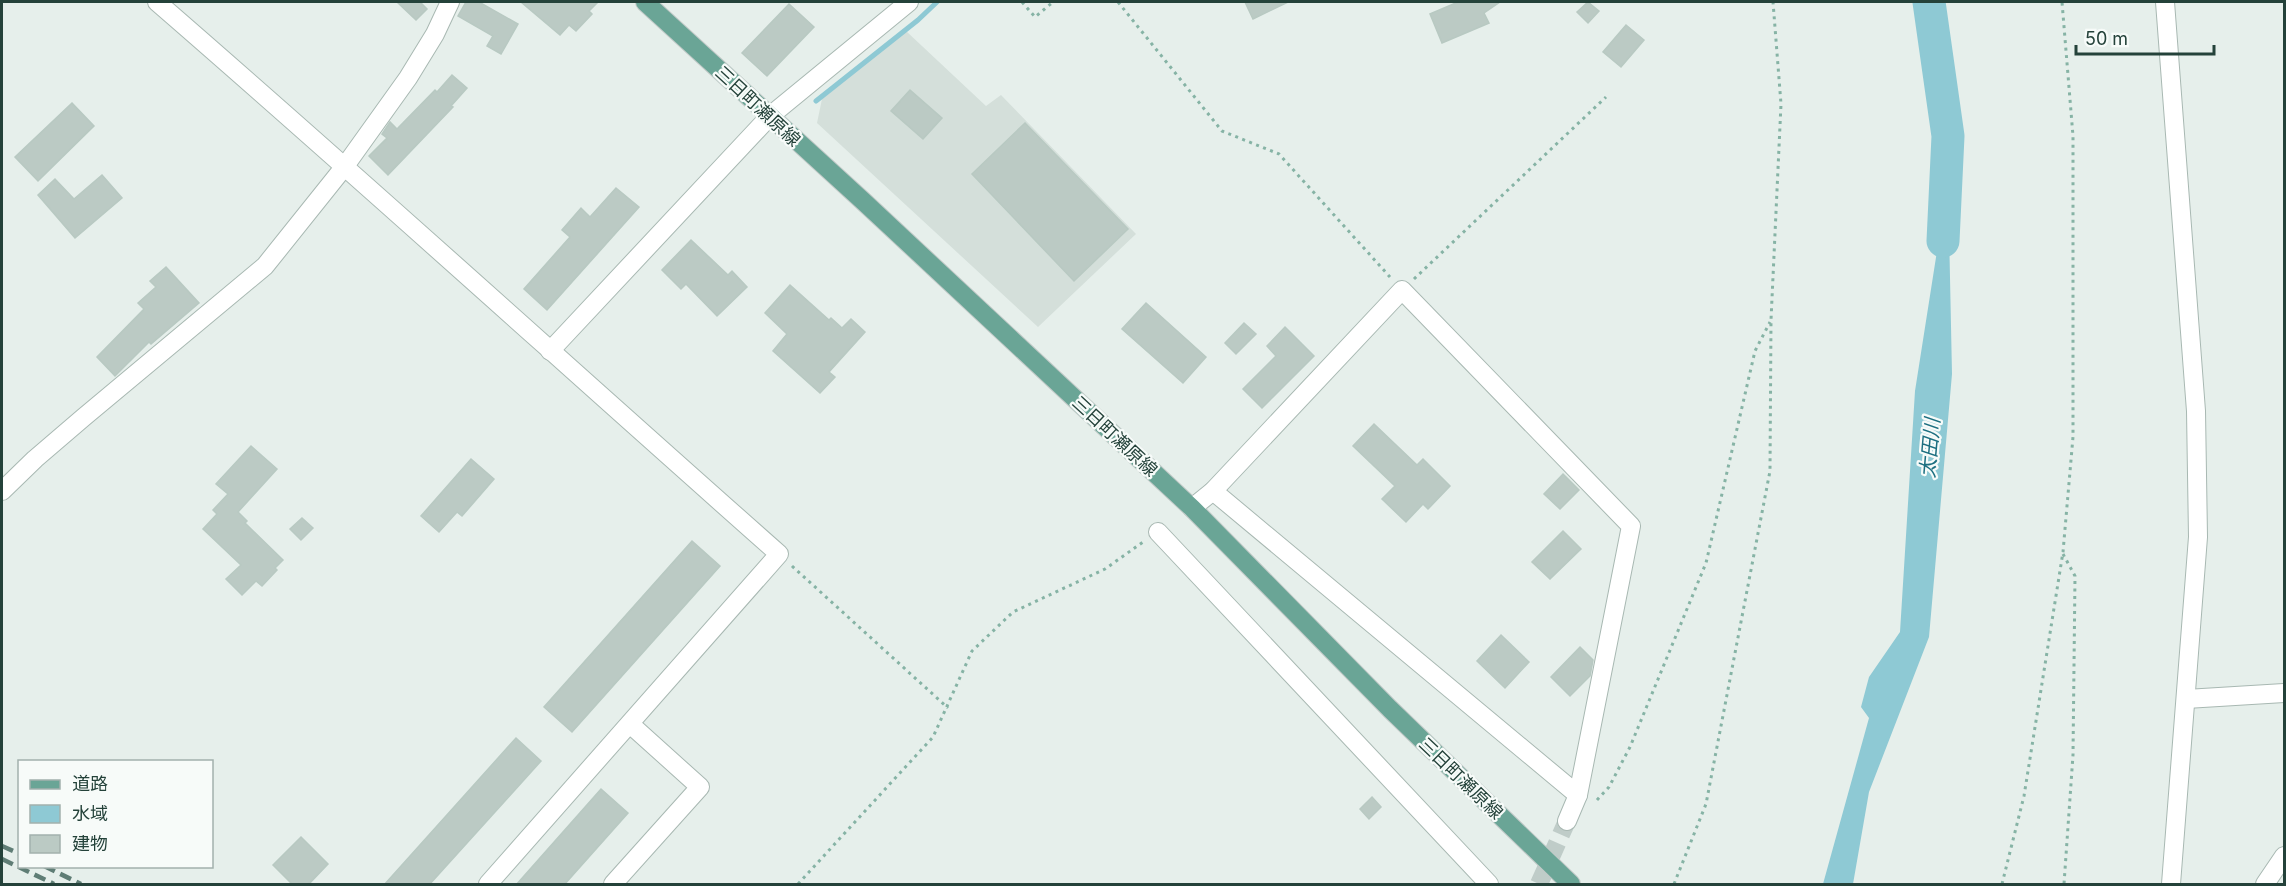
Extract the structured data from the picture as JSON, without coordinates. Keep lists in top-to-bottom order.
{
  "streets": {
    "main road": ["三日町瀬原線"]
  },
  "water": ["太田川"],
  "legend": ["道路", "水域", "建物"],
  "scale_bar": "50 m"
}
